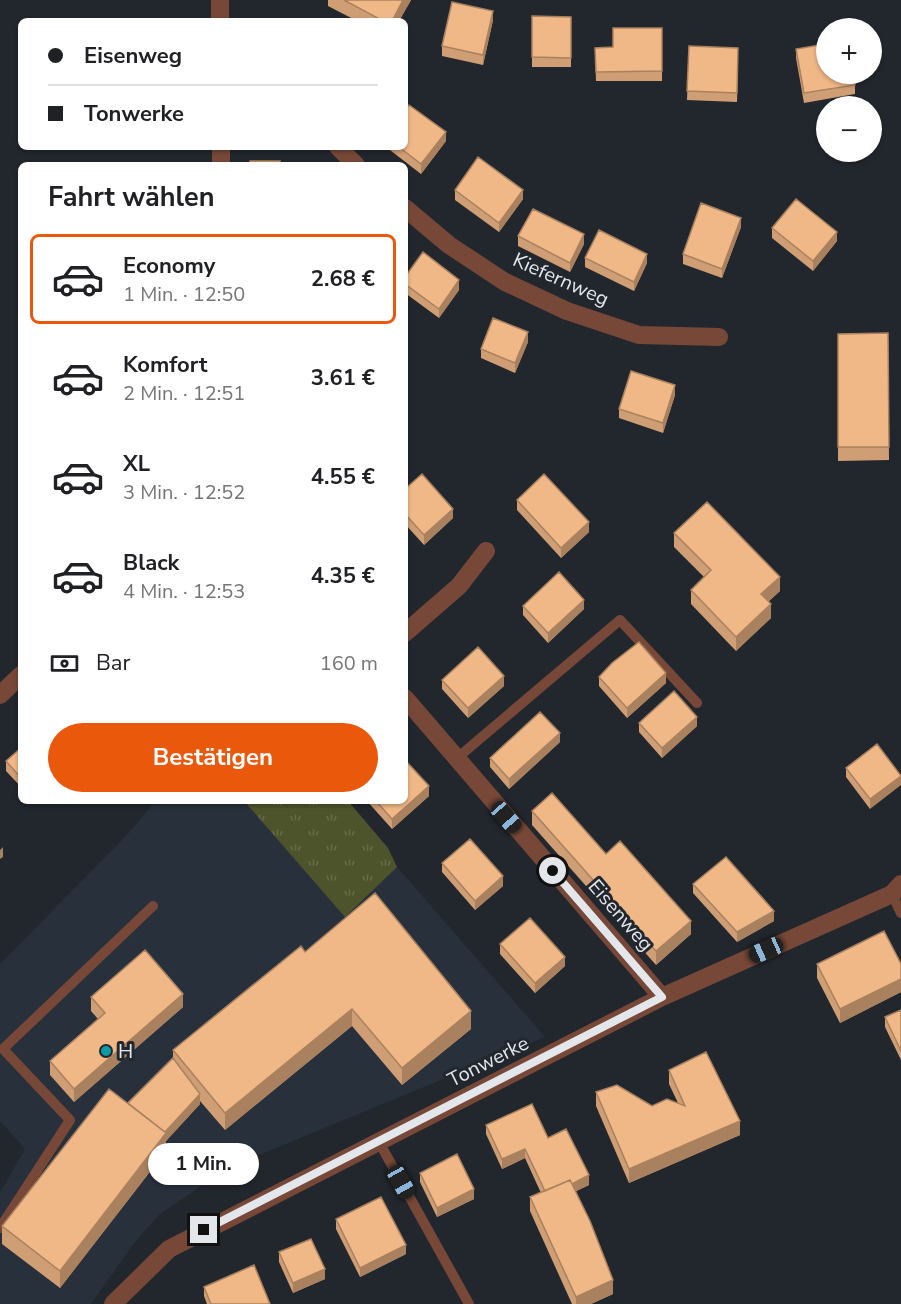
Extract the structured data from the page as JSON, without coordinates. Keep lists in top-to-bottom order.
{
  "streets": {
    "street": ["Kiefernweg", "Eisenweg", "Tonwerke"]
  },
  "crossings": [
    ["Eisenweg", "Tonwerke"]
  ],
  "places": ["H"],
  "page": {
    "map_buttons": ["+", "−"],
    "banner": ["Eisenweg", "Tonwerke"],
    "heading": "Fahrt wählen",
    "list": [
      {
        "name": "Economy",
        "note": "1 Min. · 12:50",
        "value": "2.68 €"
      },
      {
        "name": "Komfort",
        "note": "2 Min. · 12:51",
        "value": "3.61 €"
      },
      {
        "name": "XL",
        "note": "3 Min. · 12:52",
        "value": "4.55 €"
      },
      {
        "name": "Black",
        "note": "4 Min. · 12:53",
        "value": "4.35 €"
      }
    ],
    "pay": ["Bar", "160 m"],
    "buttons": "Bestätigen",
    "bubble": "1 Min."
  }
}
